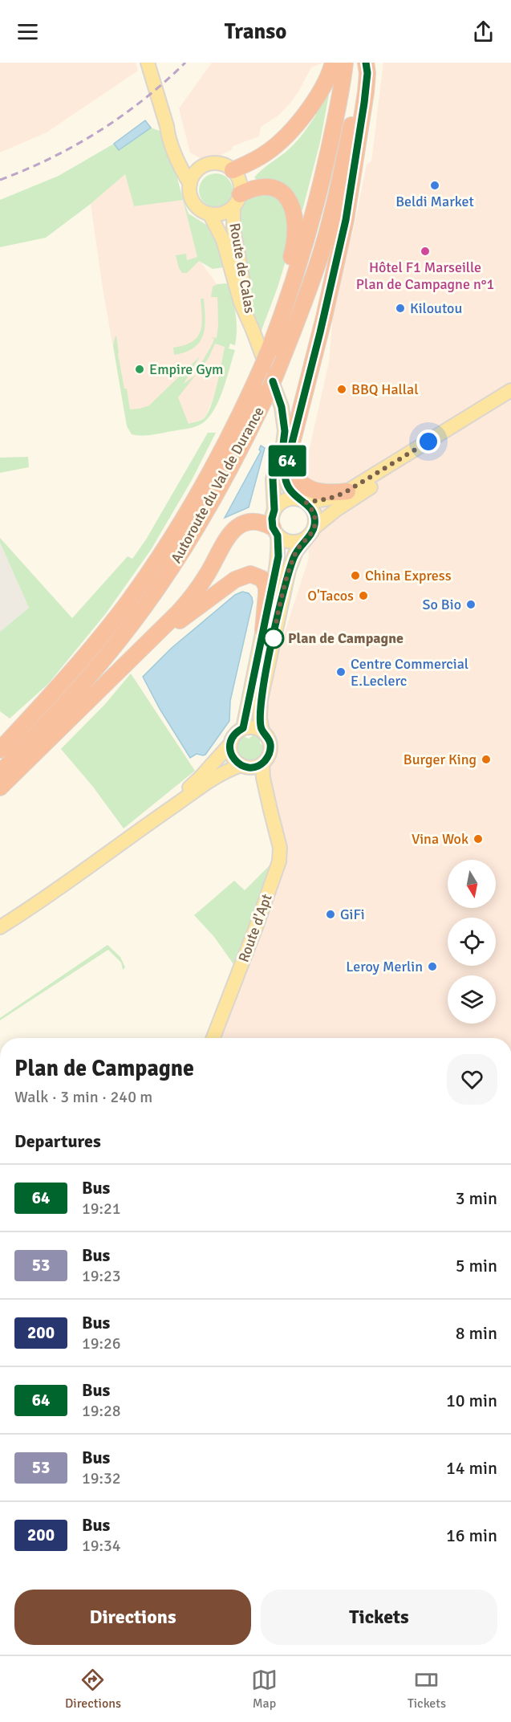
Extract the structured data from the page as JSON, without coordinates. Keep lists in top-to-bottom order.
{
  "streets": {
    "highway": ["Autoroute du Val de Durance"],
    "main road": ["Route de Calas", "Route d'Apt"]
  },
  "places": [
    "Beldi Market",
    "Hôtel F1 Marseille Plan de Campagne n°1",
    "Kiloutou",
    "Empire Gym",
    "BBQ Hallal",
    "China Express",
    "O'Tacos",
    "So Bio",
    "Plan de Campagne",
    "Centre Commercial E.Leclerc",
    "Burger King",
    "Vina Wok",
    "GiFi",
    "Leroy Merlin"
  ],
  "lines": ["bus line 64"],
  "north": "bottom",
  "page": {
    "header": "Transo",
    "on_map": "64",
    "heading": [
      ["Plan de Campagne", "Walk · 3 min · 240 m"],
      "Departures"
    ],
    "list": [
      {
        "mark": "64",
        "name": "Bus",
        "note": "19:21",
        "value": "3 min"
      },
      {
        "mark": "53",
        "name": "Bus",
        "note": "19:23",
        "value": "5 min"
      },
      {
        "mark": "200",
        "name": "Bus",
        "note": "19:26",
        "value": "8 min"
      },
      {
        "mark": "64",
        "name": "Bus",
        "note": "19:28",
        "value": "10 min"
      },
      {
        "mark": "53",
        "name": "Bus",
        "note": "19:32",
        "value": "14 min"
      },
      {
        "mark": "200",
        "name": "Bus",
        "note": "19:34",
        "value": "16 min"
      }
    ],
    "buttons": ["Directions", "Tickets"],
    "tabs": ["Directions", "Map", "Tickets"]
  }
}
